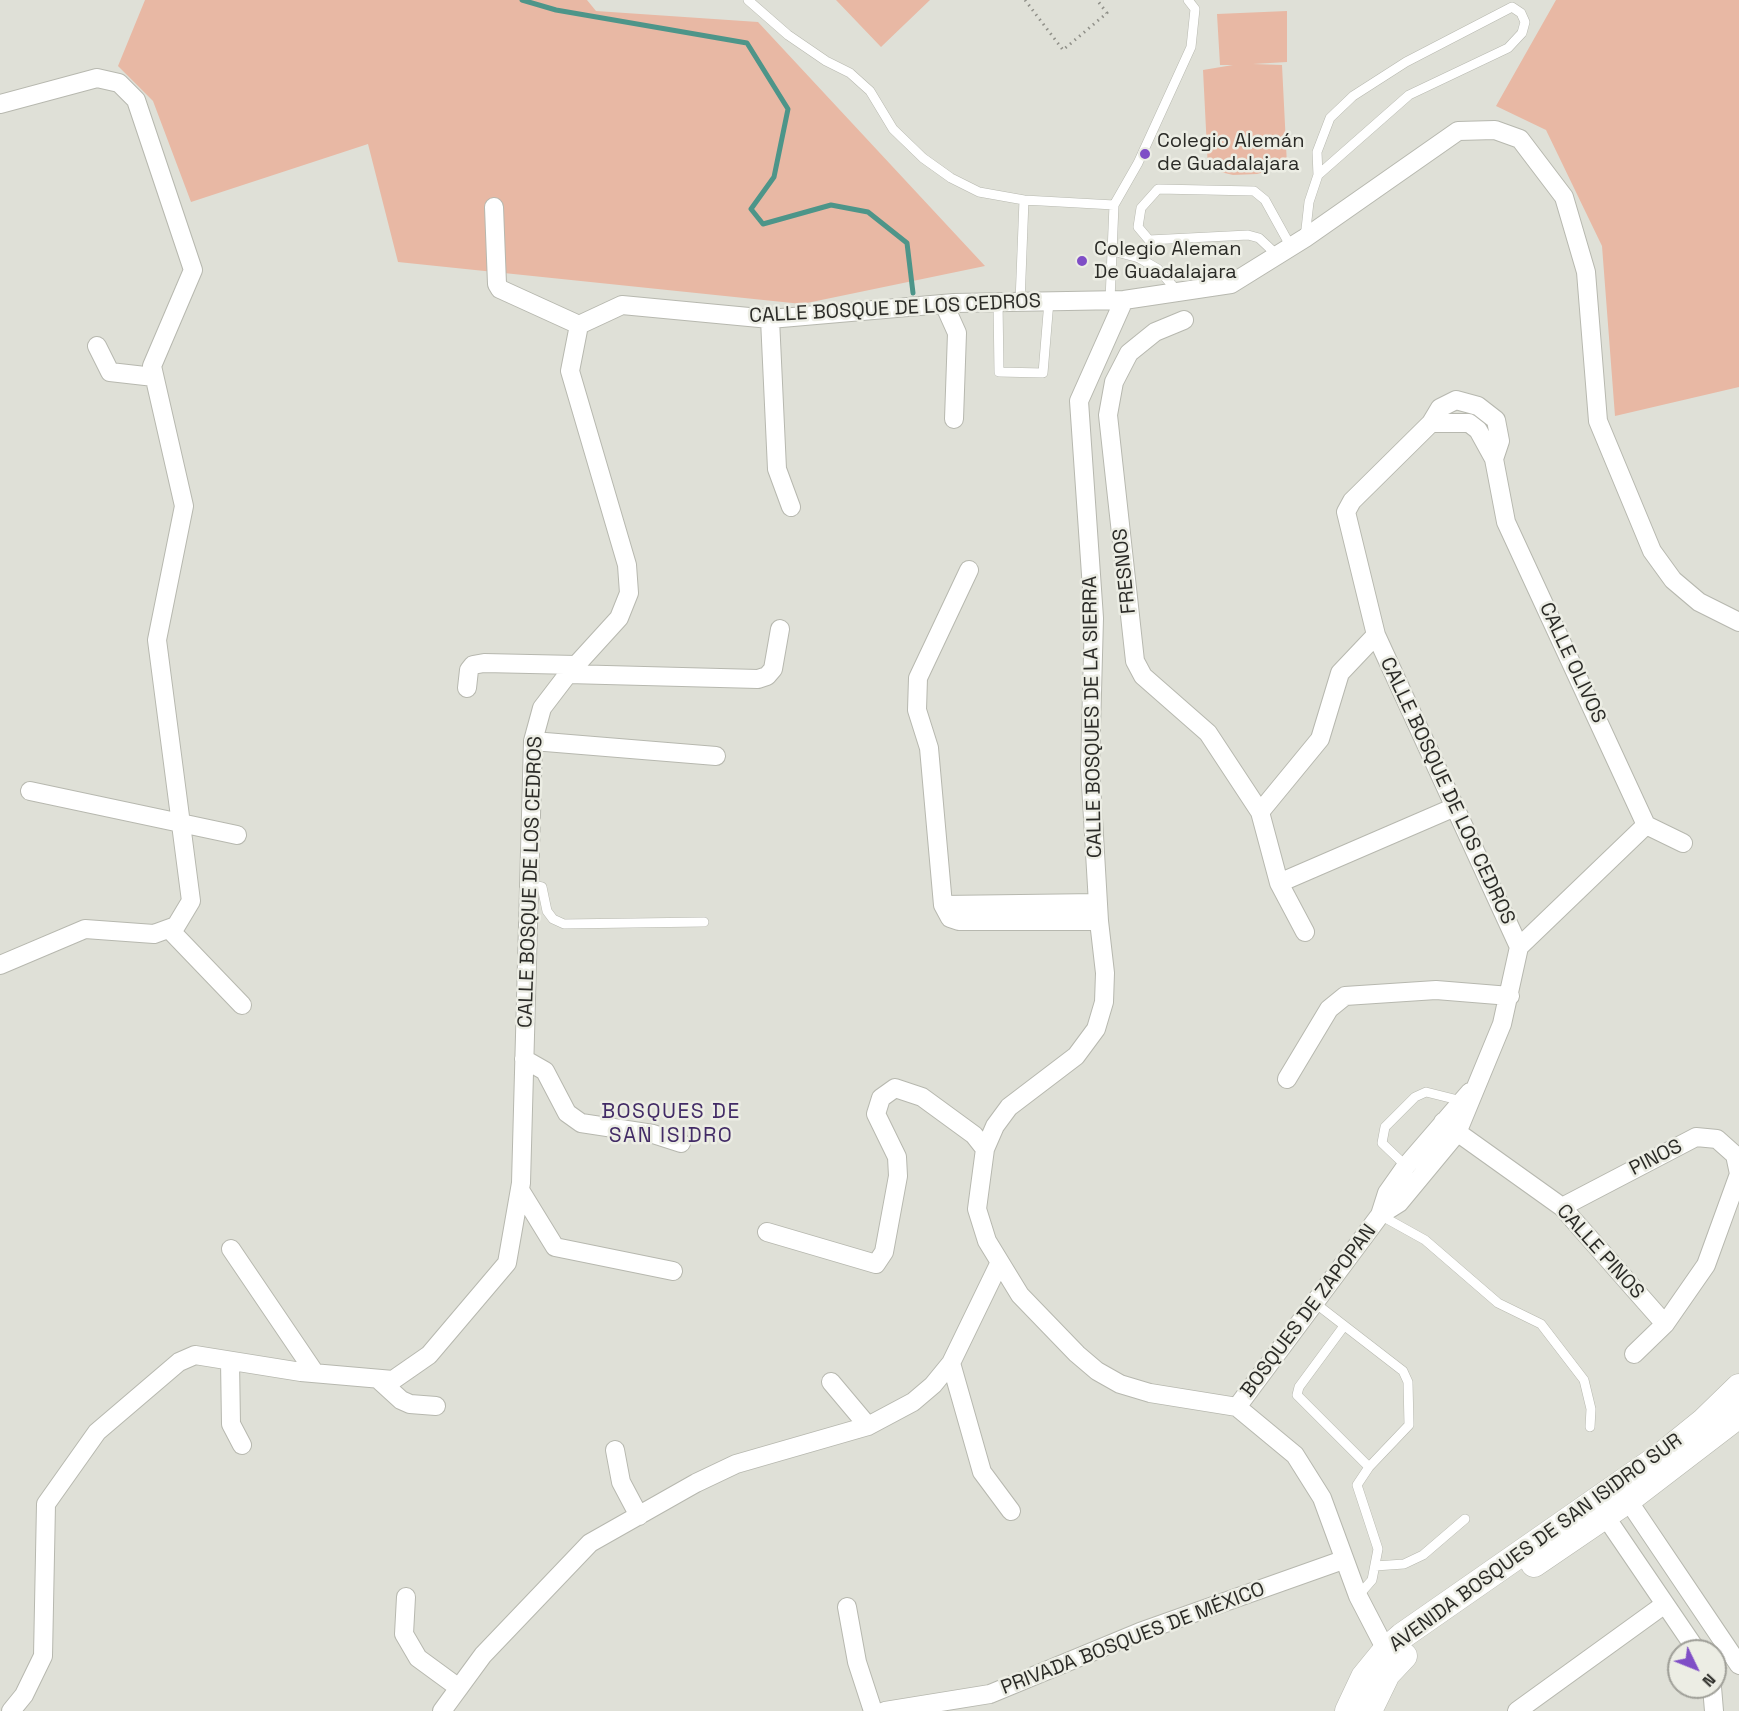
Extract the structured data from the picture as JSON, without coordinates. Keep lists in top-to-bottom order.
{
  "streets": {
    "main road": ["AVENIDA BOSQUES DE SAN ISIDRO SUR"],
    "street": [
      "CALLE BOSQUE DE LOS CEDROS",
      "FRESNOS",
      "CALLE OLIVOS",
      "CALLE BOSQUES DE LA SIERRA",
      "PINOS",
      "CALLE PINOS",
      "BOSQUES DE ZAPOPAN",
      "PRIVADA BOSQUES DE MÉXICO"
    ]
  },
  "crossings": [
    ["CALLE BOSQUE DE LOS CEDROS", "CALLE OLIVOS"],
    ["CALLE BOSQUE DE LOS CEDROS", "CALLE BOSQUES DE LA SIERRA"],
    ["CALLE BOSQUE DE LOS CEDROS", "BOSQUES DE ZAPOPAN"],
    ["CALLE BOSQUES DE LA SIERRA", "BOSQUES DE ZAPOPAN"],
    ["CALLE BOSQUES DE LA SIERRA", "AVENIDA BOSQUES DE SAN ISIDRO SUR"],
    ["CALLE BOSQUES DE LA SIERRA", "PRIVADA BOSQUES DE MÉXICO"],
    ["PINOS", "CALLE PINOS"],
    ["CALLE PINOS", "BOSQUES DE ZAPOPAN"]
  ],
  "districts": ["BOSQUES DE SAN ISIDRO"],
  "places": ["Colegio Alemán de Guadalajara", "Colegio Aleman De Guadalajara"],
  "north": "bottom right"
}
